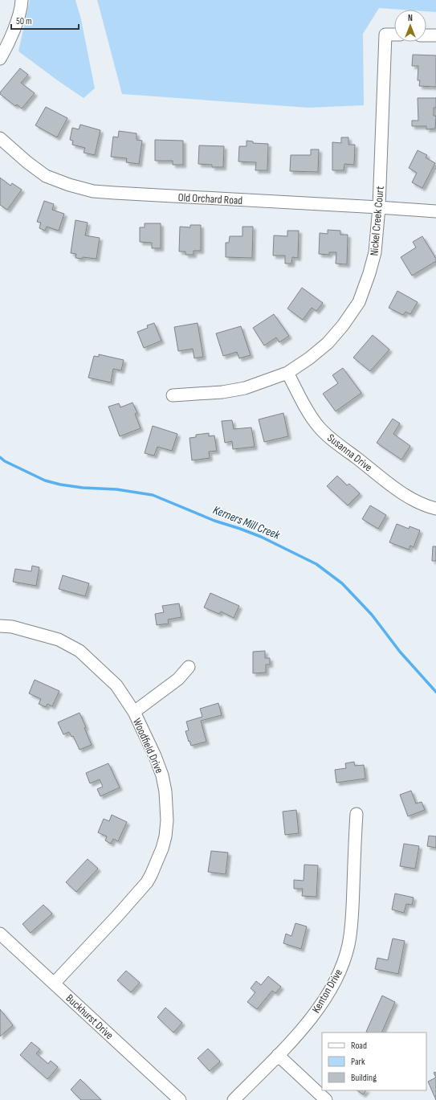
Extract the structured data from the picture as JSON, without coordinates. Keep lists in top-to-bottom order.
{
  "streets": {
    "street": [
      "Old Orchard Road",
      "Nickel Creek Court",
      "Susanna Drive",
      "Woodfield Drive",
      "Kenton Drive",
      "Buckhurst Drive"
    ]
  },
  "crossings": [
    ["Old Orchard Road", "Nickel Creek Court"],
    ["Nickel Creek Court", "Susanna Drive"],
    ["Woodfield Drive", "Buckhurst Drive"]
  ],
  "water": ["Kerners Mill Creek"],
  "legend": ["Road", "Park", "Building"],
  "scale_bar": "50 m",
  "north": "top"
}
